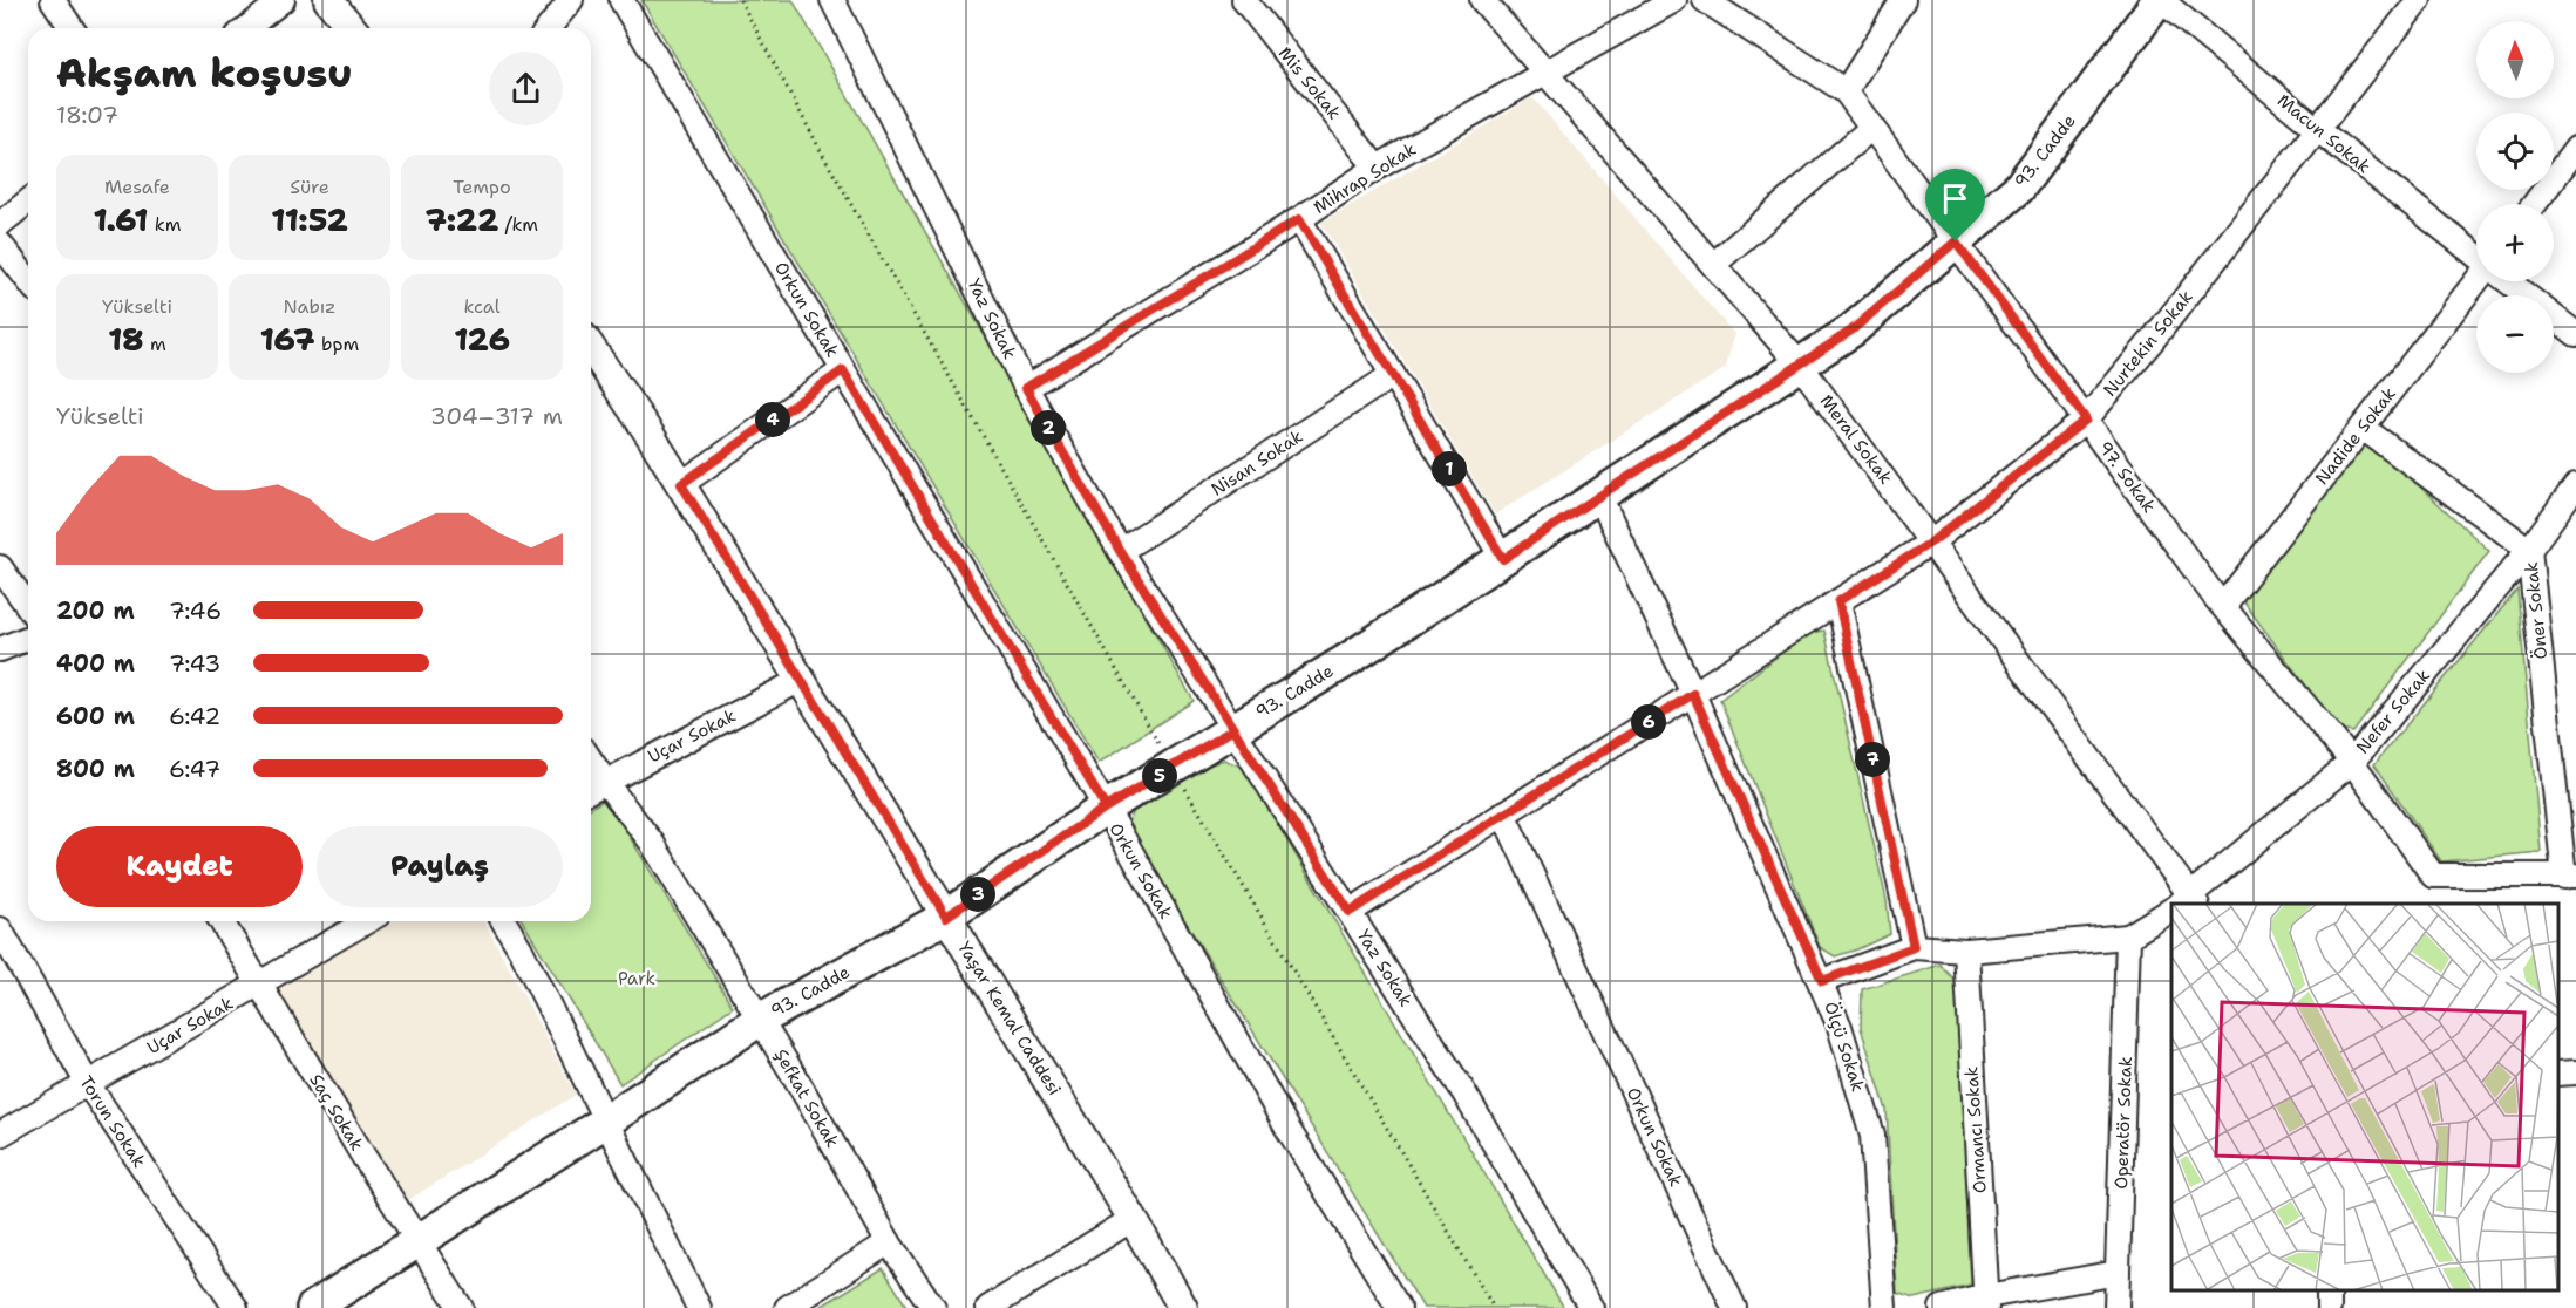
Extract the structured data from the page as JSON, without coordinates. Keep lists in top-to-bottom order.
{
  "streets": {
    "main road": ["93. Cadde"],
    "street": [
      "Mis Sokak",
      "Macun Sokak",
      "Mihrap Sokak",
      "Orkun Sokak",
      "Yaz Sokak",
      "Nurtekin Sokak",
      "Nadide Sokak",
      "Meral Sokak",
      "Nisan Sokak",
      "97. Sokak",
      "Öner Sokak",
      "Nefer Sokak",
      "Uçar Sokak",
      "Yaşar Kemal Caddesi",
      "Ölçü Sokak",
      "Şefkat Sokak",
      "Saç Sokak",
      "Torun Sokak",
      "Operatör Sokak",
      "Ormancı Sokak"
    ]
  },
  "crossings": [
    ["Mis Sokak", "Mihrap Sokak"],
    ["Macun Sokak", "93. Cadde"],
    ["Macun Sokak", "Nurtekin Sokak"],
    ["93. Cadde", "Orkun Sokak"],
    ["93. Cadde", "Yaz Sokak"],
    ["93. Cadde", "Meral Sokak"],
    ["93. Cadde", "97. Sokak"],
    ["93. Cadde", "Yaşar Kemal Caddesi"],
    ["93. Cadde", "Ölçü Sokak"],
    ["93. Cadde", "Şefkat Sokak"],
    ["93. Cadde", "Saç Sokak"],
    ["Mihrap Sokak", "Yaz Sokak"],
    ["Mihrap Sokak", "Meral Sokak"],
    ["Orkun Sokak", "Nurtekin Sokak"],
    ["Yaz Sokak", "Nurtekin Sokak"],
    ["Yaz Sokak", "Nisan Sokak"],
    ["Nurtekin Sokak", "Meral Sokak"],
    ["Nurtekin Sokak", "97. Sokak"],
    ["Nurtekin Sokak", "Ölçü Sokak"],
    ["Nadide Sokak", "97. Sokak"],
    ["Nadide Sokak", "Öner Sokak"],
    ["Meral Sokak", "Nefer Sokak"],
    ["97. Sokak", "Öner Sokak"],
    ["97. Sokak", "Nefer Sokak"],
    ["Öner Sokak", "Nefer Sokak"],
    ["Nefer Sokak", "Ölçü Sokak"],
    ["Nefer Sokak", "Operatör Sokak"],
    ["Nefer Sokak", "Ormancı Sokak"],
    ["Uçar Sokak", "Yaşar Kemal Caddesi"],
    ["Uçar Sokak", "Şefkat Sokak"],
    ["Uçar Sokak", "Saç Sokak"],
    ["Uçar Sokak", "Torun Sokak"]
  ],
  "parks": ["Park"],
  "north": "top",
  "page": {
    "map_buttons": ["+", "−"],
    "heading": ["Akşam koşusu", "18:07"],
    "stats": [
      ["Mesafe", "1.61 km"],
      ["Süre", "11:52"],
      ["Tempo", "7:22 /km"],
      ["Yükselti", "18 m"],
      ["Nabız", "167 bpm"],
      ["kcal", "126"]
    ],
    "chart": ["Yükselti", "304–317 m"],
    "pins": [
      "4",
      "2",
      "1",
      "6",
      "7",
      "5",
      "3"
    ],
    "list": [
      {
        "name": "200 m",
        "note": "7:46"
      },
      {
        "name": "400 m",
        "note": "7:43"
      },
      {
        "name": "600 m",
        "note": "6:42"
      },
      {
        "name": "800 m",
        "note": "6:47"
      }
    ],
    "buttons": ["Kaydet", "Paylaş"]
  }
}
